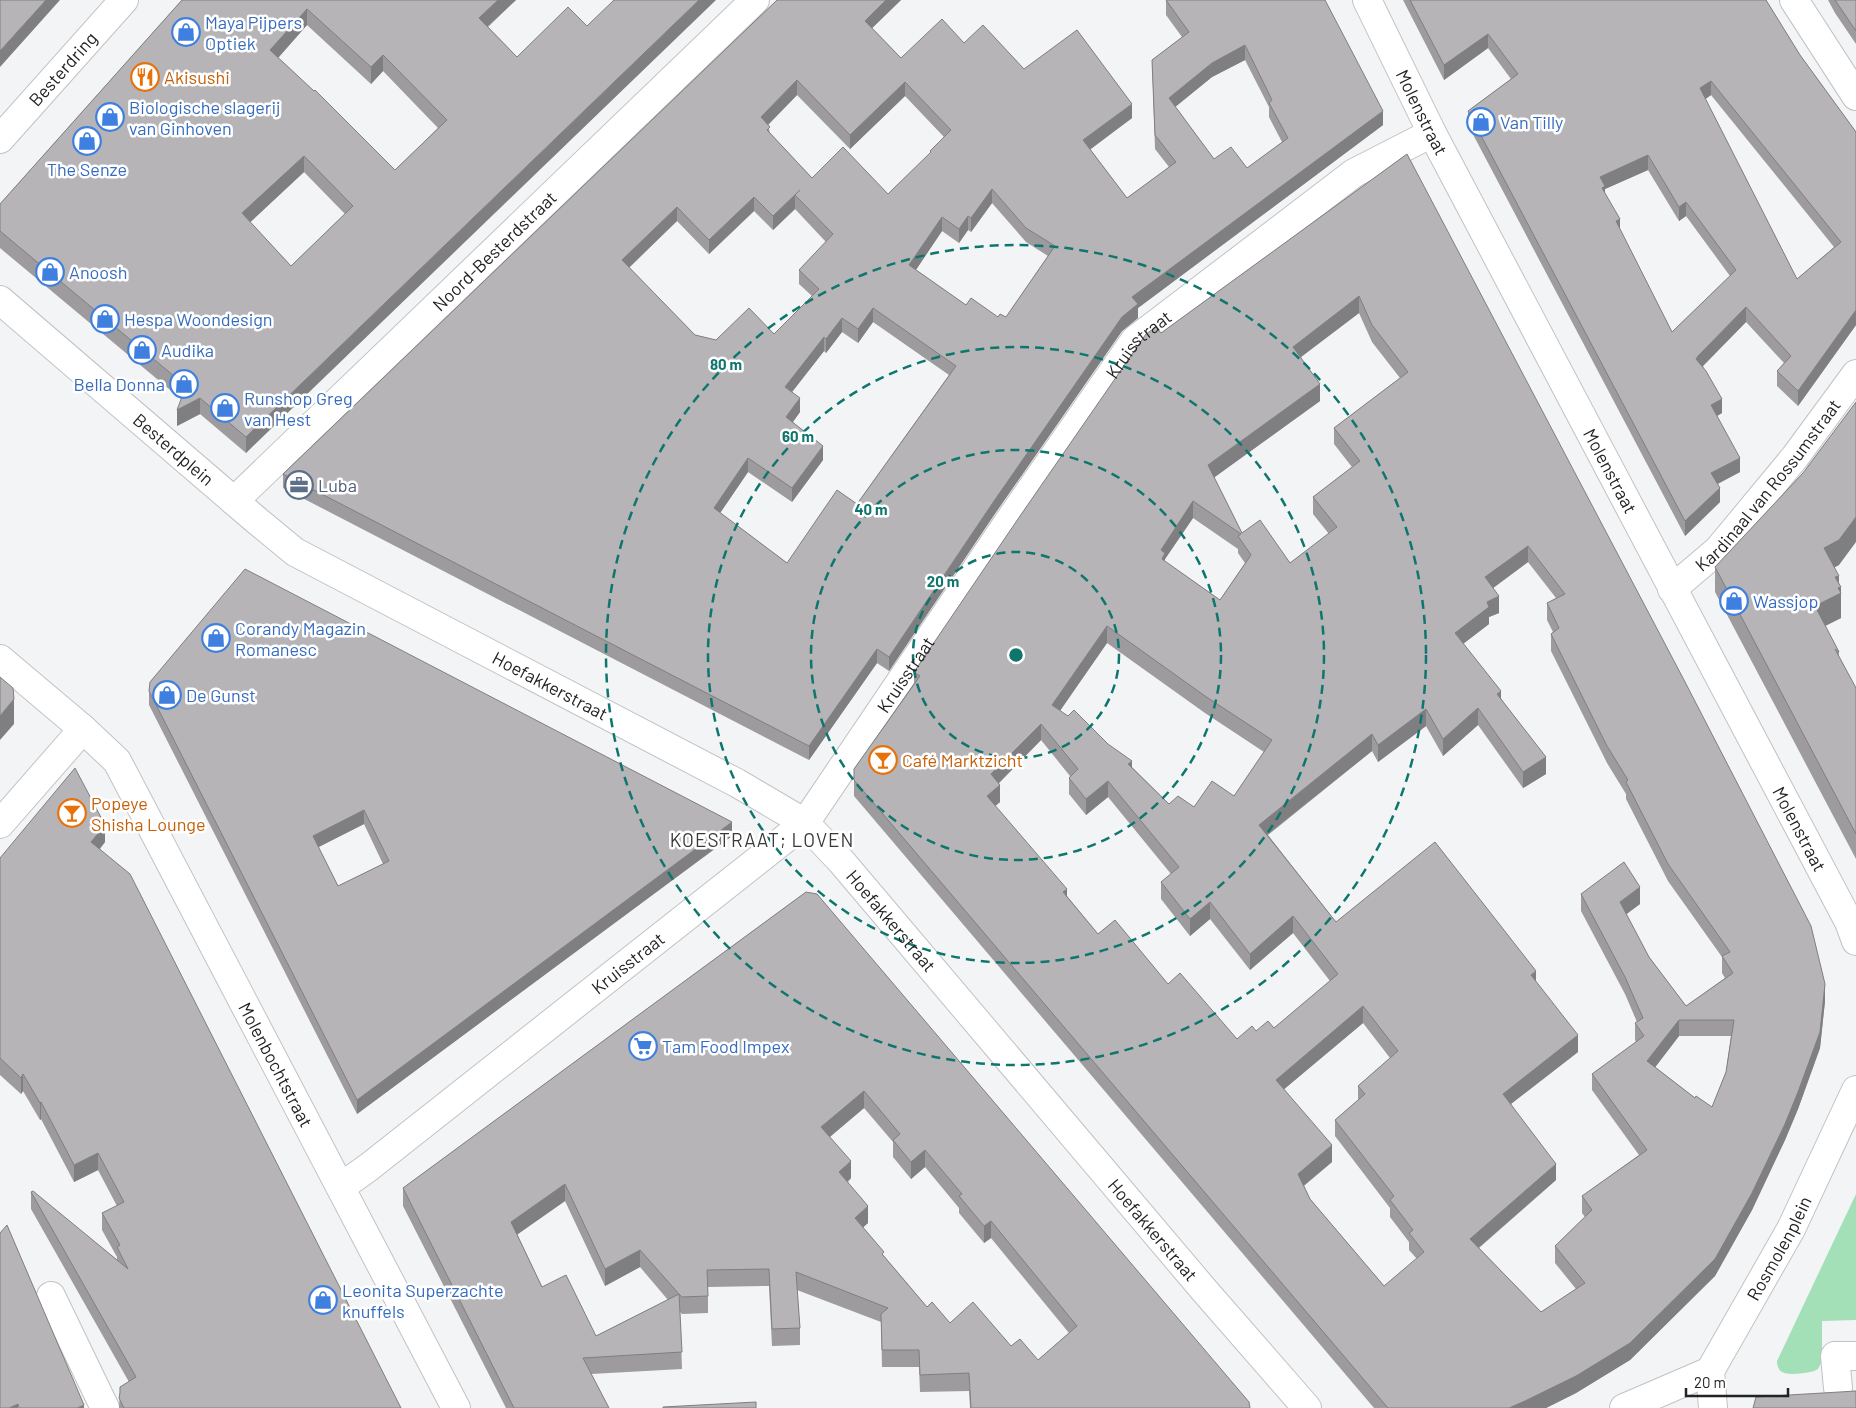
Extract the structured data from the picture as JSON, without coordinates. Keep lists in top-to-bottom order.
{
  "streets": {
    "street": [
      "Besterdring",
      "Molenstraat",
      "Noord-Besterdstraat",
      "Kruisstraat",
      "Besterdplein",
      "Kardinaal van Rossumstraat",
      "Hoefakkerstraat",
      "Molenbochtstraat",
      "Rosmolenplein"
    ]
  },
  "crossings": [
    ["Molenstraat", "Kruisstraat"],
    ["Molenstraat", "Kardinaal van Rossumstraat"],
    ["Noord-Besterdstraat", "Besterdplein"],
    ["Kruisstraat", "Hoefakkerstraat"],
    ["Kruisstraat", "Molenbochtstraat"],
    ["Besterdplein", "Hoefakkerstraat"]
  ],
  "districts": ["KOESTRAAT; LOVEN"],
  "places": {
    "shop": [
      "Maya Pijpers Optiek",
      "Biologische slagerij van Ginhoven",
      "Van Tilly",
      "The Senze",
      "Anoosh",
      "Hespa Woondesign",
      "Audika",
      "Bella Donna",
      "Runshop Greg van Hest",
      "Wassjop",
      "Corandy Magazin Romanesc",
      "De Gunst",
      "Leonita Superzachte knuffels"
    ],
    "restaurant": ["Akisushi"],
    "office": ["Luba"],
    "bar": ["Café Marktzicht", "Popeye Shisha Lounge"],
    "supermarket": ["Tam Food Impex"]
  },
  "scale_bar": "20 m",
  "rings": [
    "80 m",
    "60 m",
    "40 m",
    "20 m"
  ]
}
